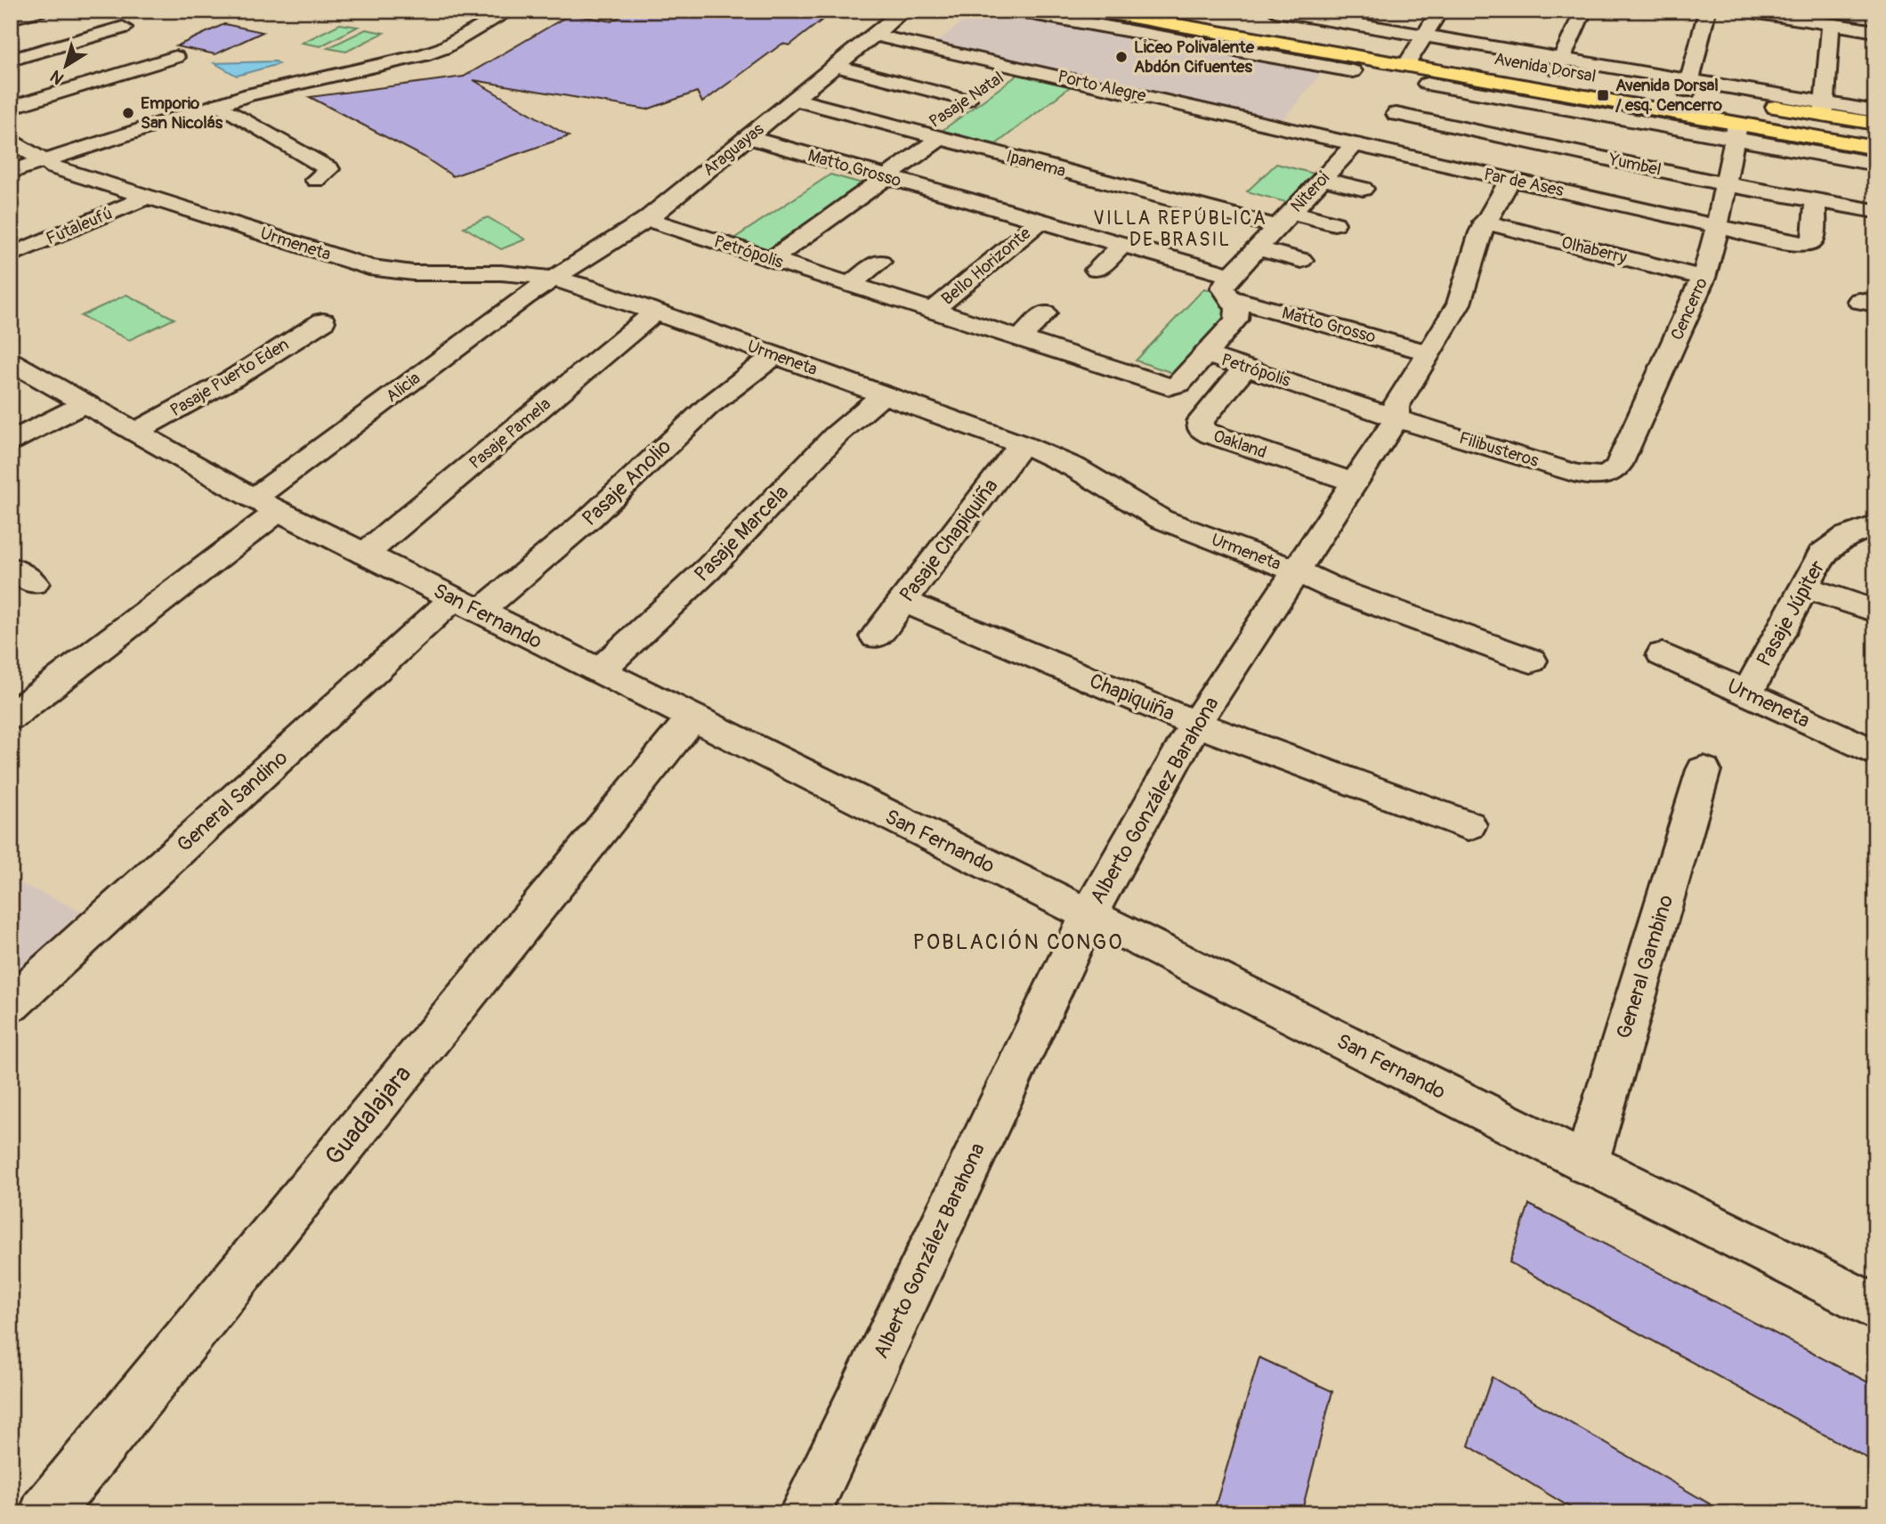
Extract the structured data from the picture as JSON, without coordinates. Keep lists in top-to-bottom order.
{
  "streets": {
    "main road": ["Avenida Dorsal"],
    "street": [
      "Porto Alegre",
      "Pasaje Natal",
      "Araguayas",
      "Ipanema",
      "Yumbel",
      "Matto Grosso",
      "Par de Ases",
      "Niteroi",
      "Futaleufú",
      "Urmeneta",
      "Olhaberry",
      "Petrópolis",
      "Bello Horizonte",
      "Cencerro",
      "Pasaje Puerto Eden",
      "Alicia",
      "Pasaje Pamela",
      "Oakland",
      "Filibusteros",
      "Pasaje Anolio",
      "Pasaje Marcela",
      "Pasaje Chapiquiña",
      "Pasaje Júpiter",
      "San Fernando",
      "Chapiquiña",
      "Alberto González Barahona",
      "General Sandino",
      "General Gambino",
      "Guadalajara"
    ]
  },
  "crossings": [
    ["Avenida Dorsal", "Yumbel"],
    ["Avenida Dorsal", "Cencerro"],
    ["Porto Alegre", "Pasaje Natal"],
    ["Porto Alegre", "Araguayas"],
    ["Porto Alegre", "Par de Ases"],
    ["Pasaje Natal", "Ipanema"],
    ["Pasaje Natal", "Matto Grosso"],
    ["Pasaje Natal", "Petrópolis"],
    ["Araguayas", "Ipanema"],
    ["Araguayas", "Matto Grosso"],
    ["Araguayas", "Urmeneta"],
    ["Araguayas", "Petrópolis"],
    ["Araguayas", "Alicia"],
    ["Ipanema", "Niteroi"],
    ["Yumbel", "Par de Ases"],
    ["Yumbel", "Cencerro"],
    ["Matto Grosso", "Niteroi"],
    ["Matto Grosso", "Bello Horizonte"],
    ["Matto Grosso", "Alberto González Barahona"],
    ["Par de Ases", "Niteroi"],
    ["Par de Ases", "Cencerro"],
    ["Par de Ases", "Alberto González Barahona"],
    ["Futaleufú", "Urmeneta"],
    ["Urmeneta", "Alicia"],
    ["Urmeneta", "Pasaje Pamela"],
    ["Urmeneta", "Pasaje Anolio"],
    ["Urmeneta", "Pasaje Marcela"],
    ["Urmeneta", "Pasaje Chapiquiña"],
    ["Urmeneta", "Pasaje Júpiter"],
    ["Urmeneta", "Alberto González Barahona"],
    ["Olhaberry", "Cencerro"],
    ["Olhaberry", "Alberto González Barahona"],
    ["Petrópolis", "Bello Horizonte"],
    ["Petrópolis", "Oakland"],
    ["Petrópolis", "Filibusteros"],
    ["Petrópolis", "Alberto González Barahona"],
    ["Cencerro", "Filibusteros"],
    ["Pasaje Puerto Eden", "San Fernando"],
    ["Alicia", "San Fernando"],
    ["Pasaje Pamela", "San Fernando"],
    ["Oakland", "Alberto González Barahona"],
    ["Filibusteros", "Alberto González Barahona"],
    ["Pasaje Anolio", "San Fernando"],
    ["Pasaje Anolio", "General Sandino"],
    ["Pasaje Marcela", "San Fernando"],
    ["Pasaje Chapiquiña", "Chapiquiña"],
    ["San Fernando", "Alberto González Barahona"],
    ["San Fernando", "General Sandino"],
    ["San Fernando", "General Gambino"],
    ["San Fernando", "Guadalajara"],
    ["Chapiquiña", "Alberto González Barahona"]
  ],
  "districts": ["VILLA REPÚBLICA DE BRASIL", "POBLACIÓN CONGO"],
  "places": {
    "other": ["Liceo Polivalente Abdón Cifuentes", "Emporio San Nicolás"],
    "transit": ["Avenida Dorsal / esq. Cencerro"]
  },
  "north": "bottom left"
}
